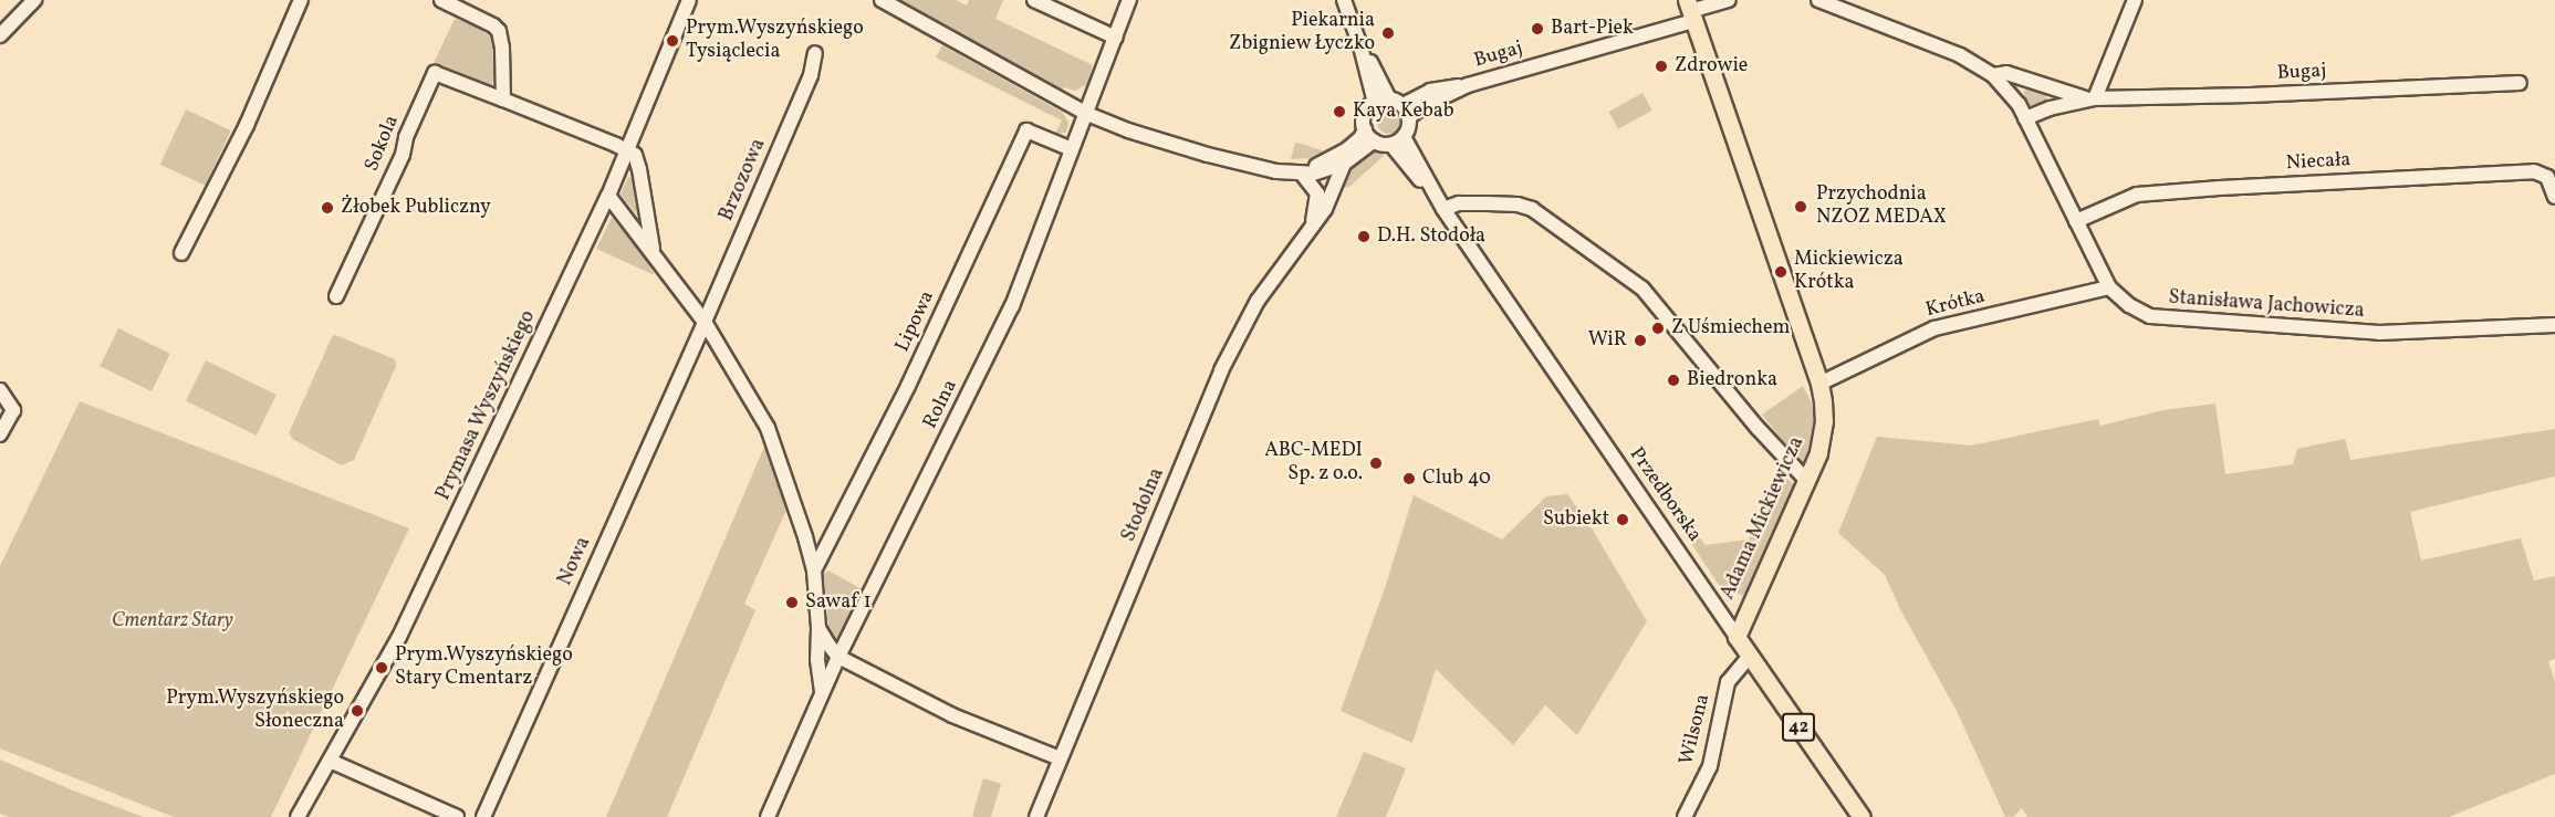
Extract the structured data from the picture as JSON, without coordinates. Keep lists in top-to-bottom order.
{
  "streets": {
    "main road": ["Przedborska", "Adama Mickiewicza", "42"],
    "street": [
      "Bugaj",
      "Sokola",
      "Niecała",
      "Brzozowa",
      "Krótka",
      "Stanisława Jachowicza",
      "Lipowa",
      "Rolna",
      "Prymasa Wyszyńskiego",
      "Stodolna",
      "Nowa",
      "Wilsona"
    ]
  },
  "crossings": [
    ["Bugaj", "Stanisława Jachowicza"],
    ["Bugaj", "Przedborska"],
    ["Bugaj", "Adama Mickiewicza"],
    ["Niecała", "Stanisława Jachowicza"],
    ["Brzozowa", "Nowa"],
    ["Krótka", "Stanisława Jachowicza"],
    ["Krótka", "Adama Mickiewicza"],
    ["Lipowa", "Rolna"],
    ["Przedborska", "Adama Mickiewicza"],
    ["Przedborska", "Wilsona"]
  ],
  "parks": ["Cmentarz Stary"],
  "places": [
    "Bart-Piek",
    "Piekarnia Zbigniew Łyczko",
    "Prym.Wyszyńskiego Tysiąclecia",
    "Zdrowie",
    "Kaya Kebab",
    "Przychodnia NZOZ MEDAX",
    "Żłobek Publiczny",
    "D.H. Stodoła",
    "Mickiewicza Krótka",
    "Z Uśmiechem",
    "WiR",
    "Biedronka",
    "ABC-MEDI Sp. z o.o.",
    "Club 40",
    "Subiekt",
    "Sawaf 1",
    "Prym.Wyszyńskiego Stary Cmentarz",
    "Prym.Wyszyńskiego Słoneczna"
  ]
}
